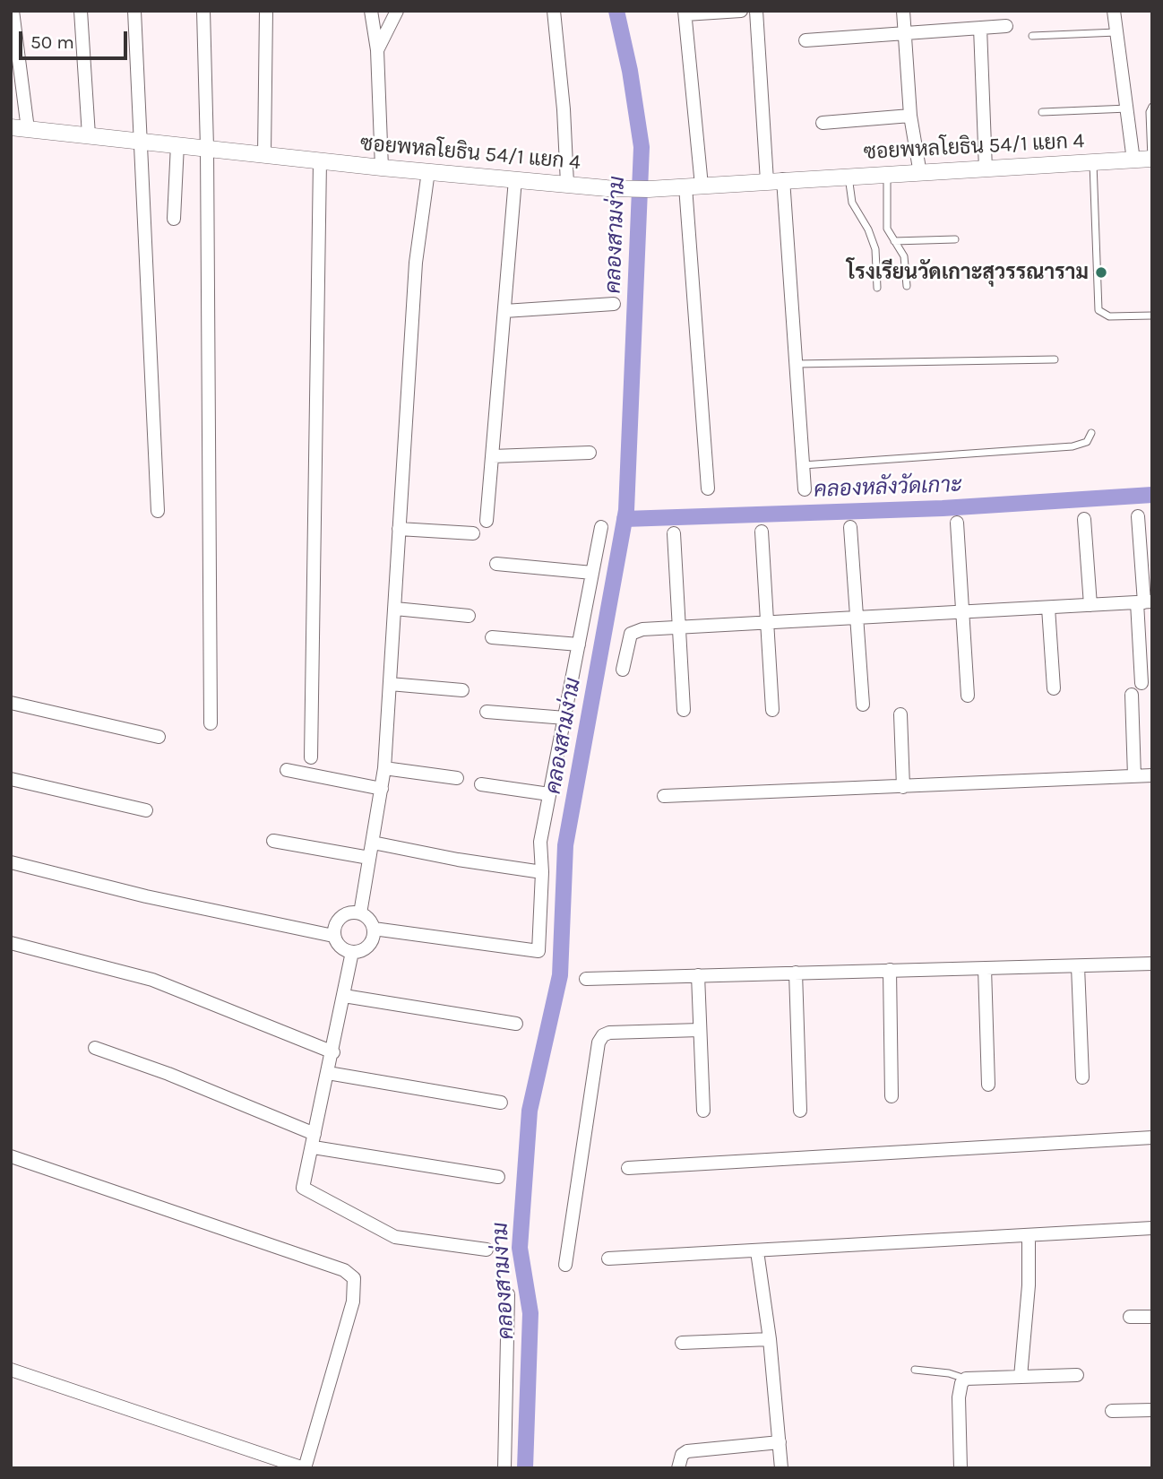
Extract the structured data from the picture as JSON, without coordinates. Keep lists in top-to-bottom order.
{
  "streets": {
    "street": ["ซอยพหลโยธิน 54/1 แยก 4"]
  },
  "water": ["คลองสามง่าม", "คลองหลังวัดเกาะ"],
  "places": ["โรงเรียนวัดเกาะสุวรรณาราม"],
  "scale_bar": "50 m"
}
